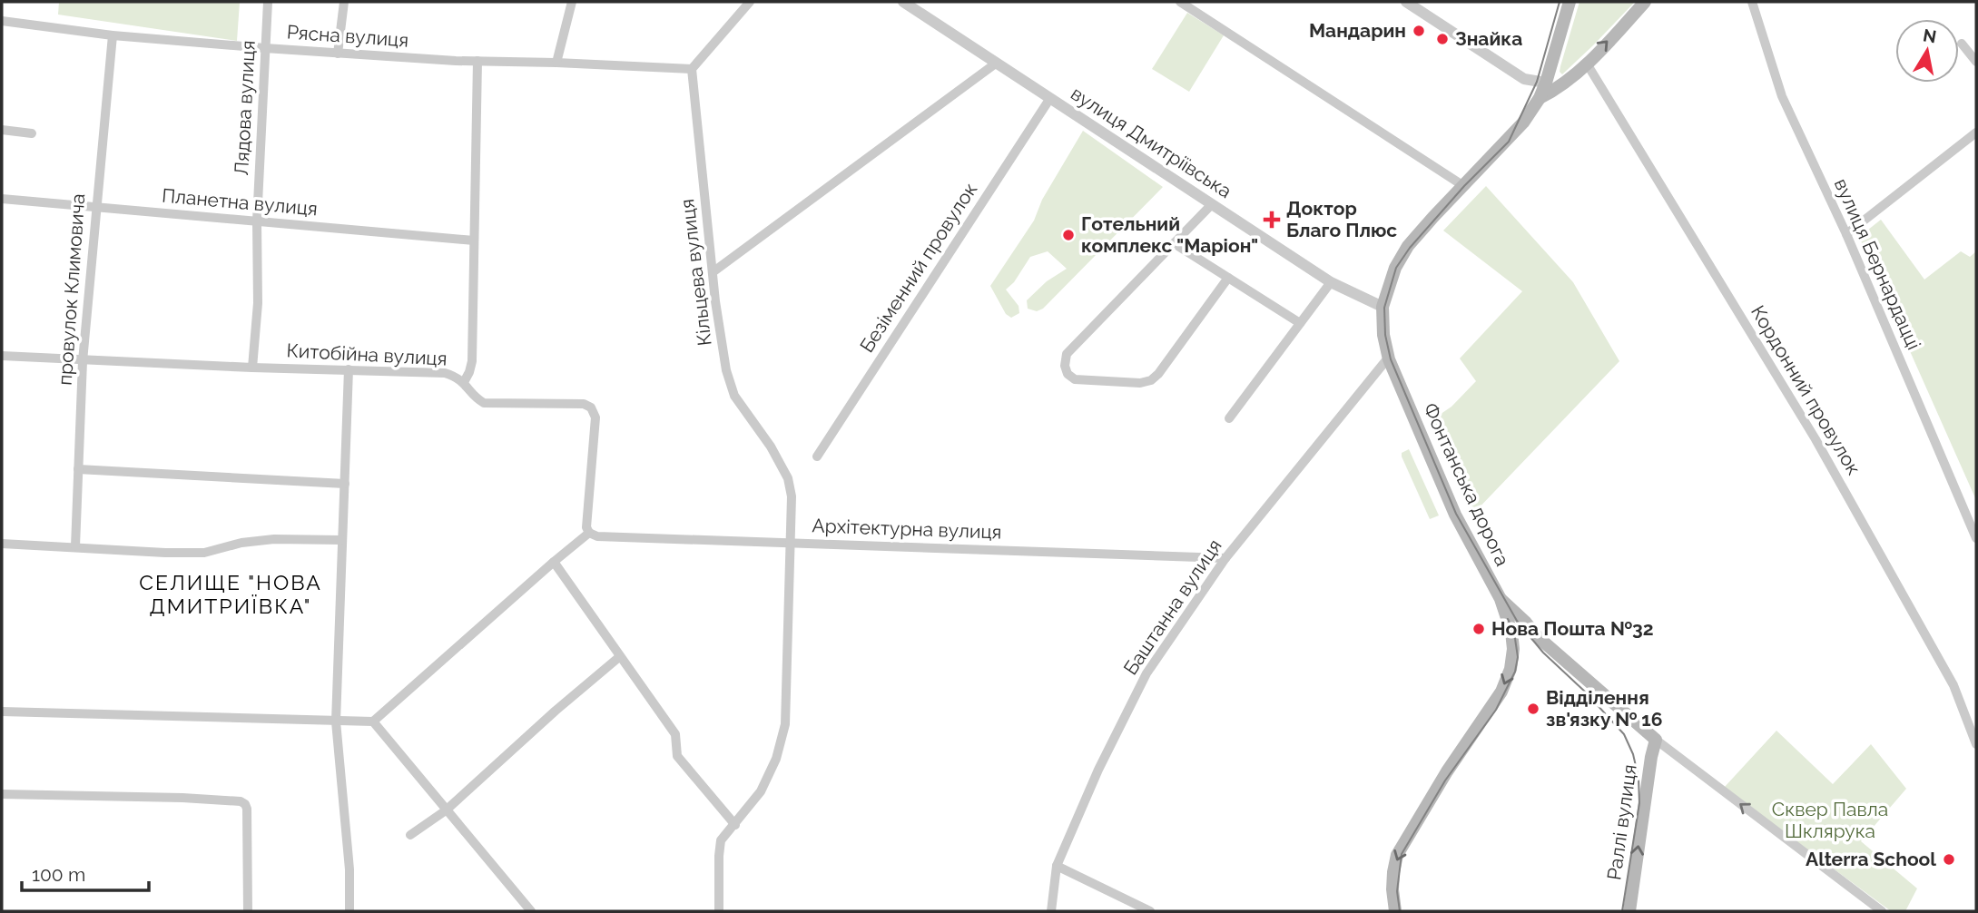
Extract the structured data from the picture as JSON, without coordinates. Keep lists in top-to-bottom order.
{
  "streets": {
    "main road": ["Фонтанська дорога", "Раллі вулиця"],
    "street": [
      "Рясна вулиця",
      "Лядова вулиця",
      "вулиця Дмитріївська",
      "Планетна вулиця",
      "вулиця Бернардацці",
      "Безіменний провулок",
      "Кільцева вулиця",
      "провулок Климовича",
      "Китобійна вулиця",
      "Кордонний провулок",
      "Архітектурна вулиця",
      "Баштанна вулиця"
    ]
  },
  "crossings": [
    ["Рясна вулиця", "Лядова вулиця"],
    ["Рясна вулиця", "Кільцева вулиця"],
    ["Рясна вулиця", "провулок Климовича"],
    ["Лядова вулиця", "Планетна вулиця"],
    ["Лядова вулиця", "Китобійна вулиця"],
    ["вулиця Дмитріївська", "Безіменний провулок"],
    ["вулиця Дмитріївська", "Фонтанська дорога"],
    ["Планетна вулиця", "провулок Климовича"],
    ["Кільцева вулиця", "Архітектурна вулиця"],
    ["провулок Климовича", "Китобійна вулиця"],
    ["Китобійна вулиця", "Архітектурна вулиця"],
    ["Кордонний провулок", "Фонтанська дорога"],
    ["Фонтанська дорога", "Баштанна вулиця"],
    ["Архітектурна вулиця", "Баштанна вулиця"]
  ],
  "one_way": ["Раллі вулиця"],
  "districts": ["СЕЛИЩЕ \"НОВА ДМИТРИЇВКА\""],
  "parks": ["Сквер Павла Шклярука"],
  "places": {
    "other": [
      "Мандарин",
      "Знайка",
      "Готельний комплекс \"Маріон\"",
      "Нова Пошта №32",
      "Відділення зв'язку № 16",
      "Alterra School"
    ],
    "health": ["Доктор Благо Плюс"]
  },
  "scale_bar": "100 m",
  "north": "top"
}
